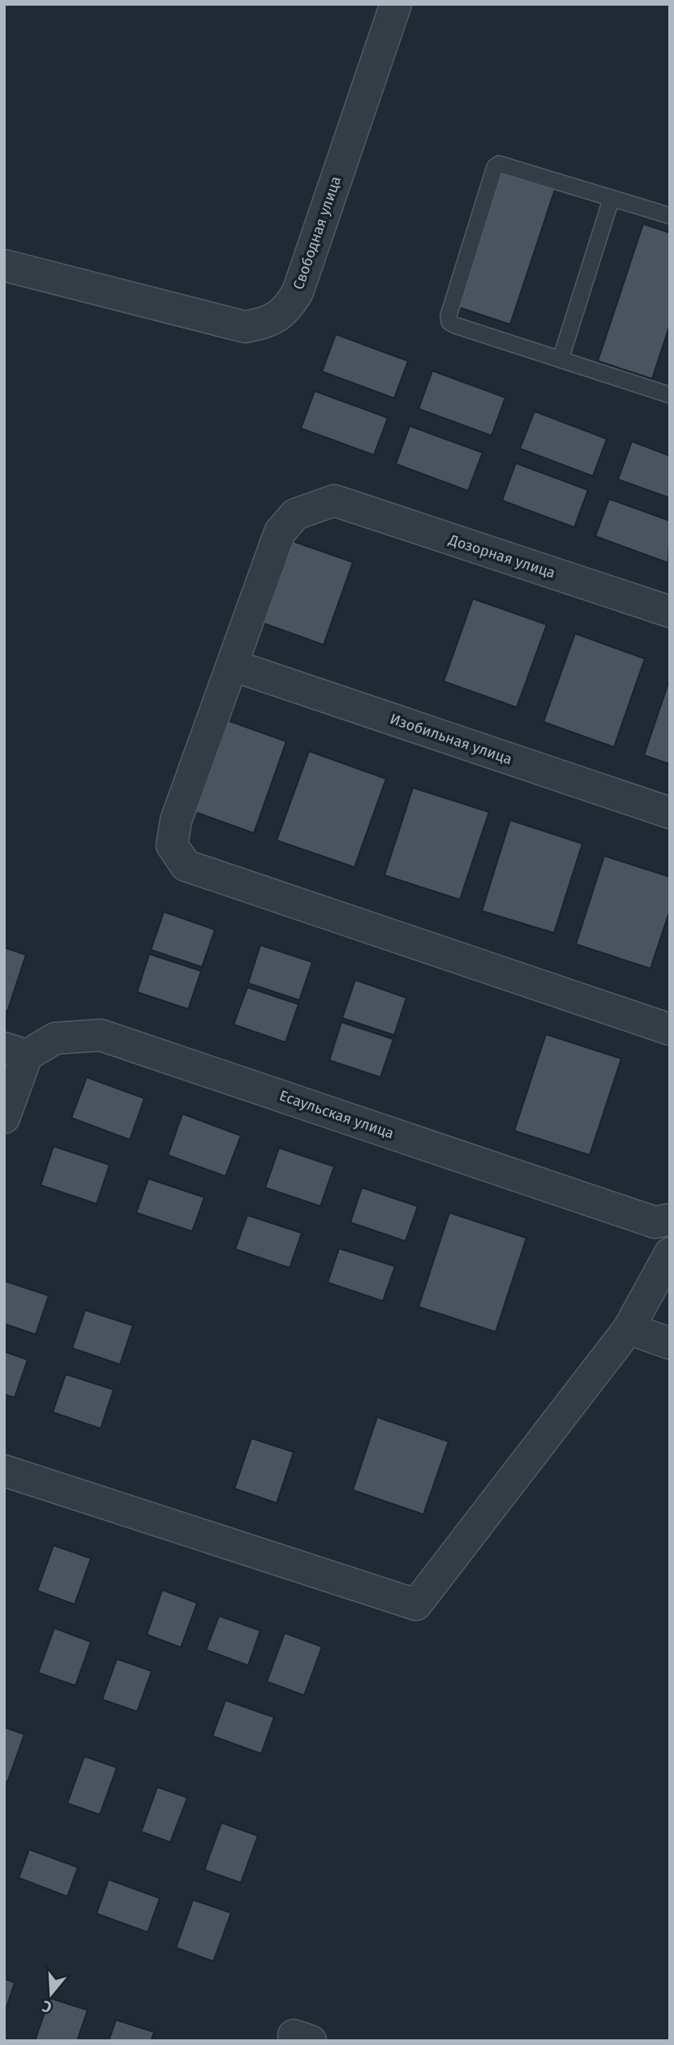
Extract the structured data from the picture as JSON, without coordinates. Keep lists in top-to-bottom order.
{
  "streets": {
    "street": [
      "Свободная улица",
      "Дозорная улица",
      "Изобильная улица",
      "Есаульская улица"
    ]
  },
  "crossings": [
    ["Дозорная улица", "Изобильная улица"]
  ],
  "north": "bottom"
}
